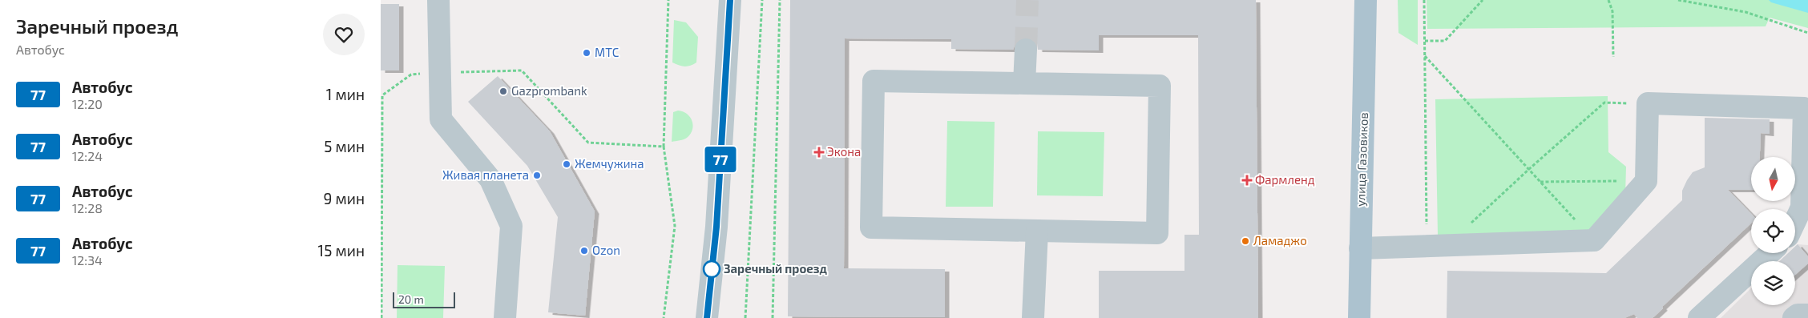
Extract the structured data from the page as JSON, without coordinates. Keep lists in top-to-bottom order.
{
  "streets": {
    "main road": ["улица Газовиков"]
  },
  "places": {
    "other": [
      "МТС",
      "Gazprombank",
      "Жемчужина",
      "Живая планета",
      "Ламаджо",
      "Ozon",
      "Заречный проезд"
    ],
    "health": ["Экона", "Фармленд"]
  },
  "lines": ["bus line 77"],
  "scale_bar": "20 m",
  "north": "bottom",
  "page": {
    "heading": ["Заречный проезд", "Автобус"],
    "on_map": "77",
    "list": [
      {
        "mark": "77",
        "name": "Автобус",
        "note": "12:20",
        "value": "1 мин"
      },
      {
        "mark": "77",
        "name": "Автобус",
        "note": "12:24",
        "value": "5 мин"
      },
      {
        "mark": "77",
        "name": "Автобус",
        "note": "12:28",
        "value": "9 мин"
      },
      {
        "mark": "77",
        "name": "Автобус",
        "note": "12:34",
        "value": "15 мин"
      }
    ],
    "scale": "20 m"
  }
}
